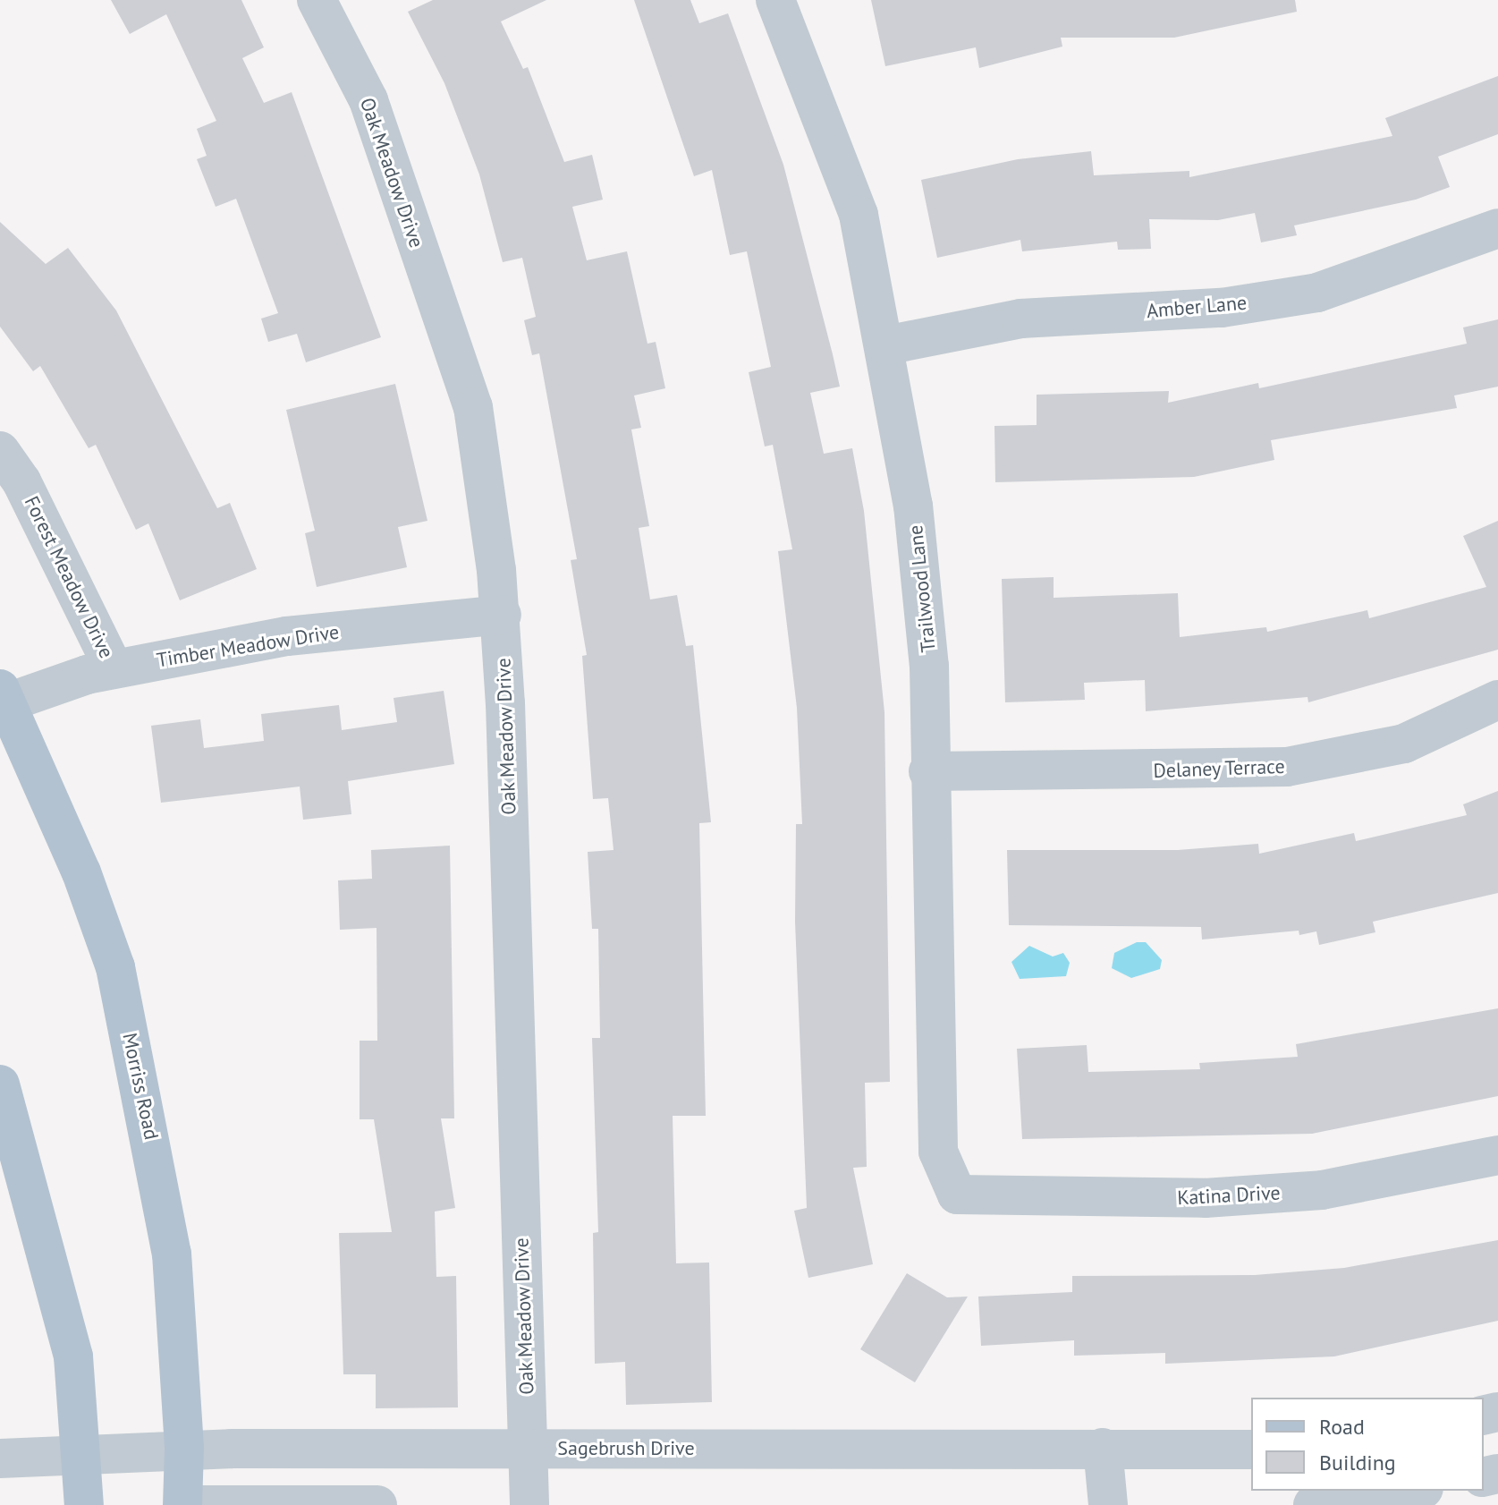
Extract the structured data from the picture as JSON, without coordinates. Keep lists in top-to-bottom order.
{
  "streets": {
    "main road": ["Morriss Road"],
    "street": [
      "Oak Meadow Drive",
      "Amber Lane",
      "Forest Meadow Drive",
      "Trailwood Lane",
      "Timber Meadow Drive",
      "Delaney Terrace",
      "Katina Drive",
      "Sagebrush Drive"
    ]
  },
  "crossings": [
    ["Oak Meadow Drive", "Timber Meadow Drive"],
    ["Oak Meadow Drive", "Sagebrush Drive"],
    ["Amber Lane", "Trailwood Lane"],
    ["Forest Meadow Drive", "Timber Meadow Drive"],
    ["Trailwood Lane", "Delaney Terrace"],
    ["Trailwood Lane", "Katina Drive"],
    ["Timber Meadow Drive", "Morriss Road"],
    ["Morriss Road", "Sagebrush Drive"]
  ],
  "legend": ["Road", "Building"]
}
